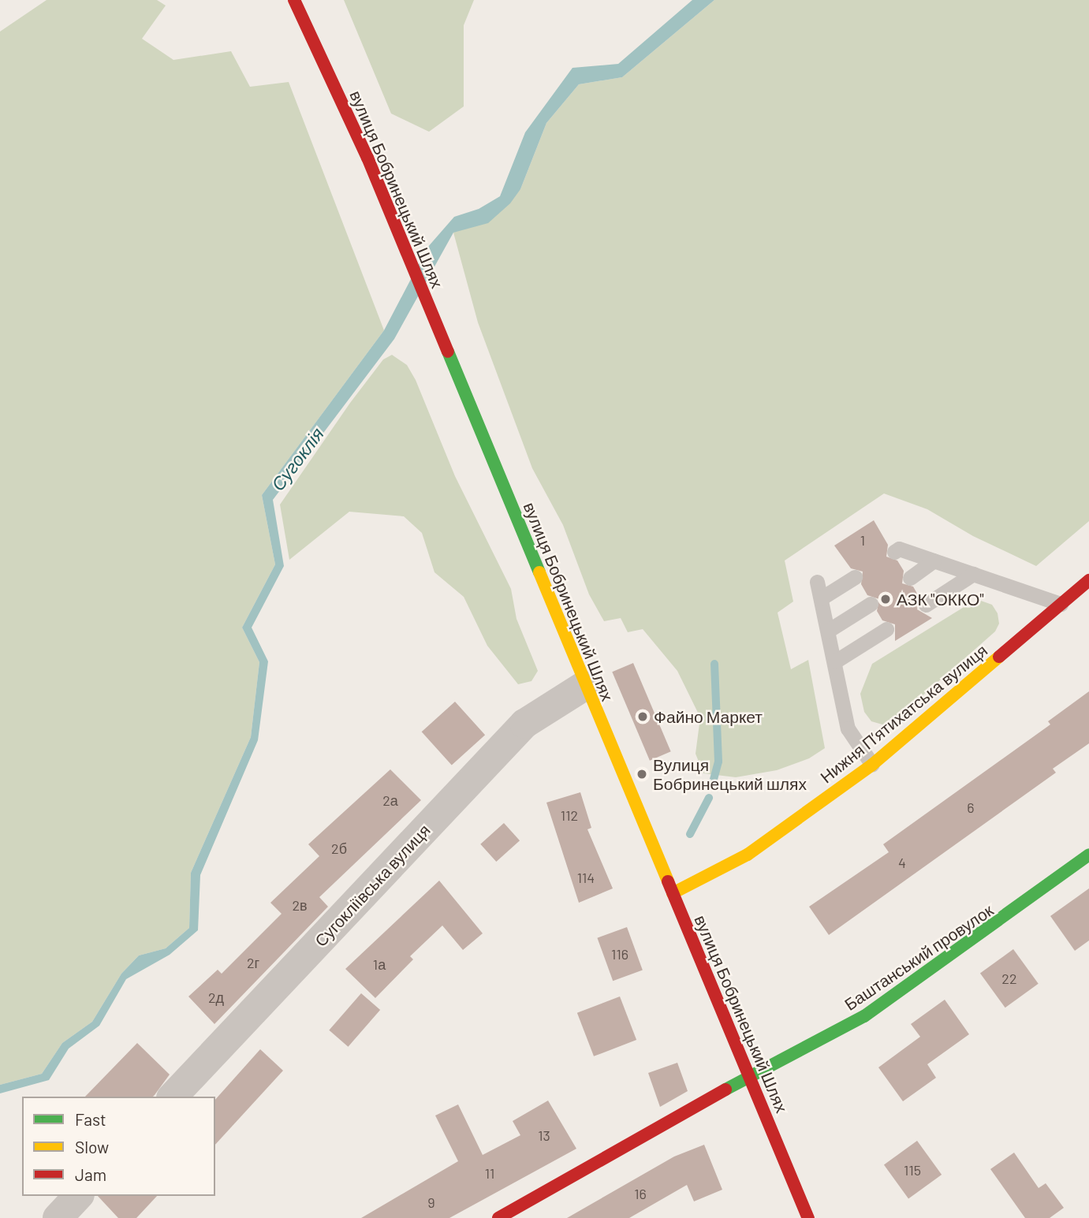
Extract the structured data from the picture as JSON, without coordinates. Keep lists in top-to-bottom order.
{
  "streets": {
    "main road": ["вулиця Бобринецький Шлях", "Нижня Пʼятихатська вулиця", "Баштанський провулок"],
    "street": ["Сугокліївська вулиця"]
  },
  "crossings": [
    ["вулиця Бобринецький Шлях", "Нижня Пʼятихатська вулиця"],
    ["вулиця Бобринецький Шлях", "Сугокліївська вулиця"],
    ["вулиця Бобринецький Шлях", "Баштанський провулок"]
  ],
  "water": ["Сугоклія"],
  "places": ["АЗК \"ОККО\"", "Файно Маркет", "Вулиця Бобринецький шлях"],
  "house_numbers": [
    "1",
    "2а",
    "6",
    "112",
    "2б",
    "4",
    "114",
    "2в",
    "116",
    "2г",
    "1а",
    "22",
    "2д",
    "13",
    "115",
    "11",
    "16",
    "9"
  ],
  "legend": ["Fast", "Slow", "Jam"]
}
